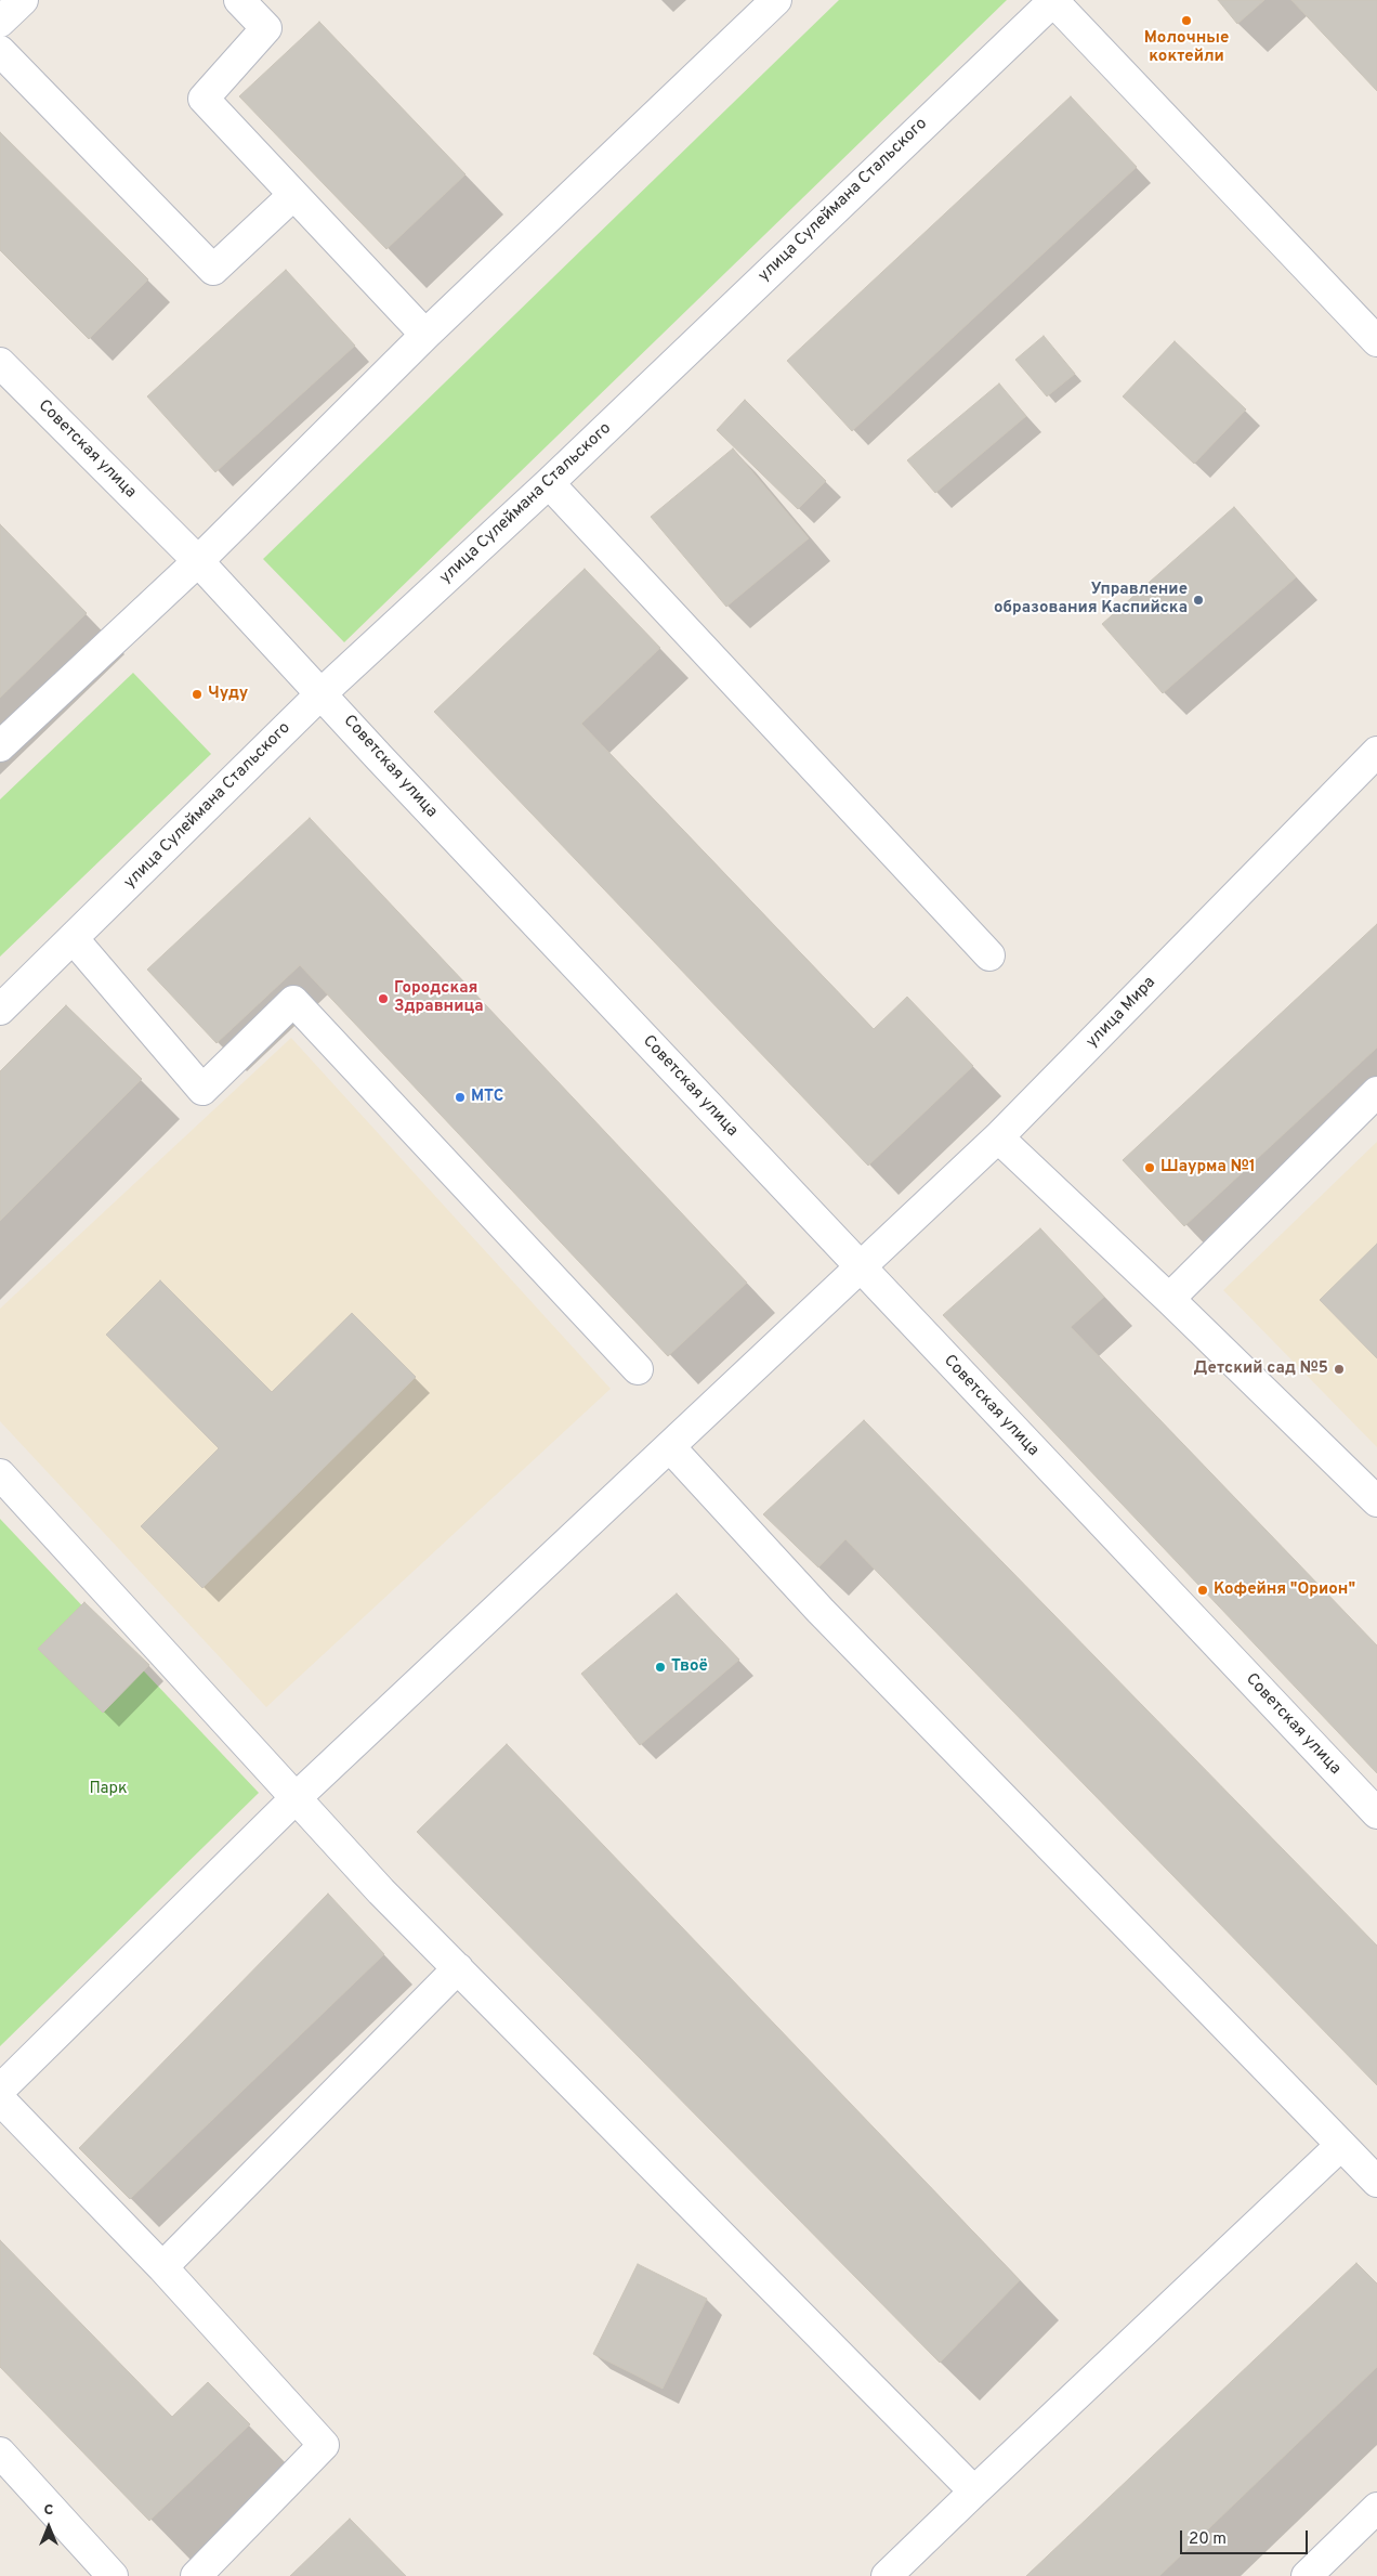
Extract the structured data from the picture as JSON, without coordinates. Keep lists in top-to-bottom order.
{
  "streets": {
    "street": ["улица Сулеймана Стальского", "Советская улица", "улица Мира"]
  },
  "crossings": [
    ["улица Сулеймана Стальского", "Советская улица"],
    ["Советская улица", "улица Мира"]
  ],
  "parks": ["Парк"],
  "places": [
    "Молочные коктейли",
    "Управление образования Каспийска",
    "Чуду",
    "Городская Здравница",
    "МТС",
    "Шаурма №1",
    "Детский сад №5",
    "Кофейня \"Орион\"",
    "Твоё"
  ],
  "scale_bar": "20 m",
  "north": "top"
}
